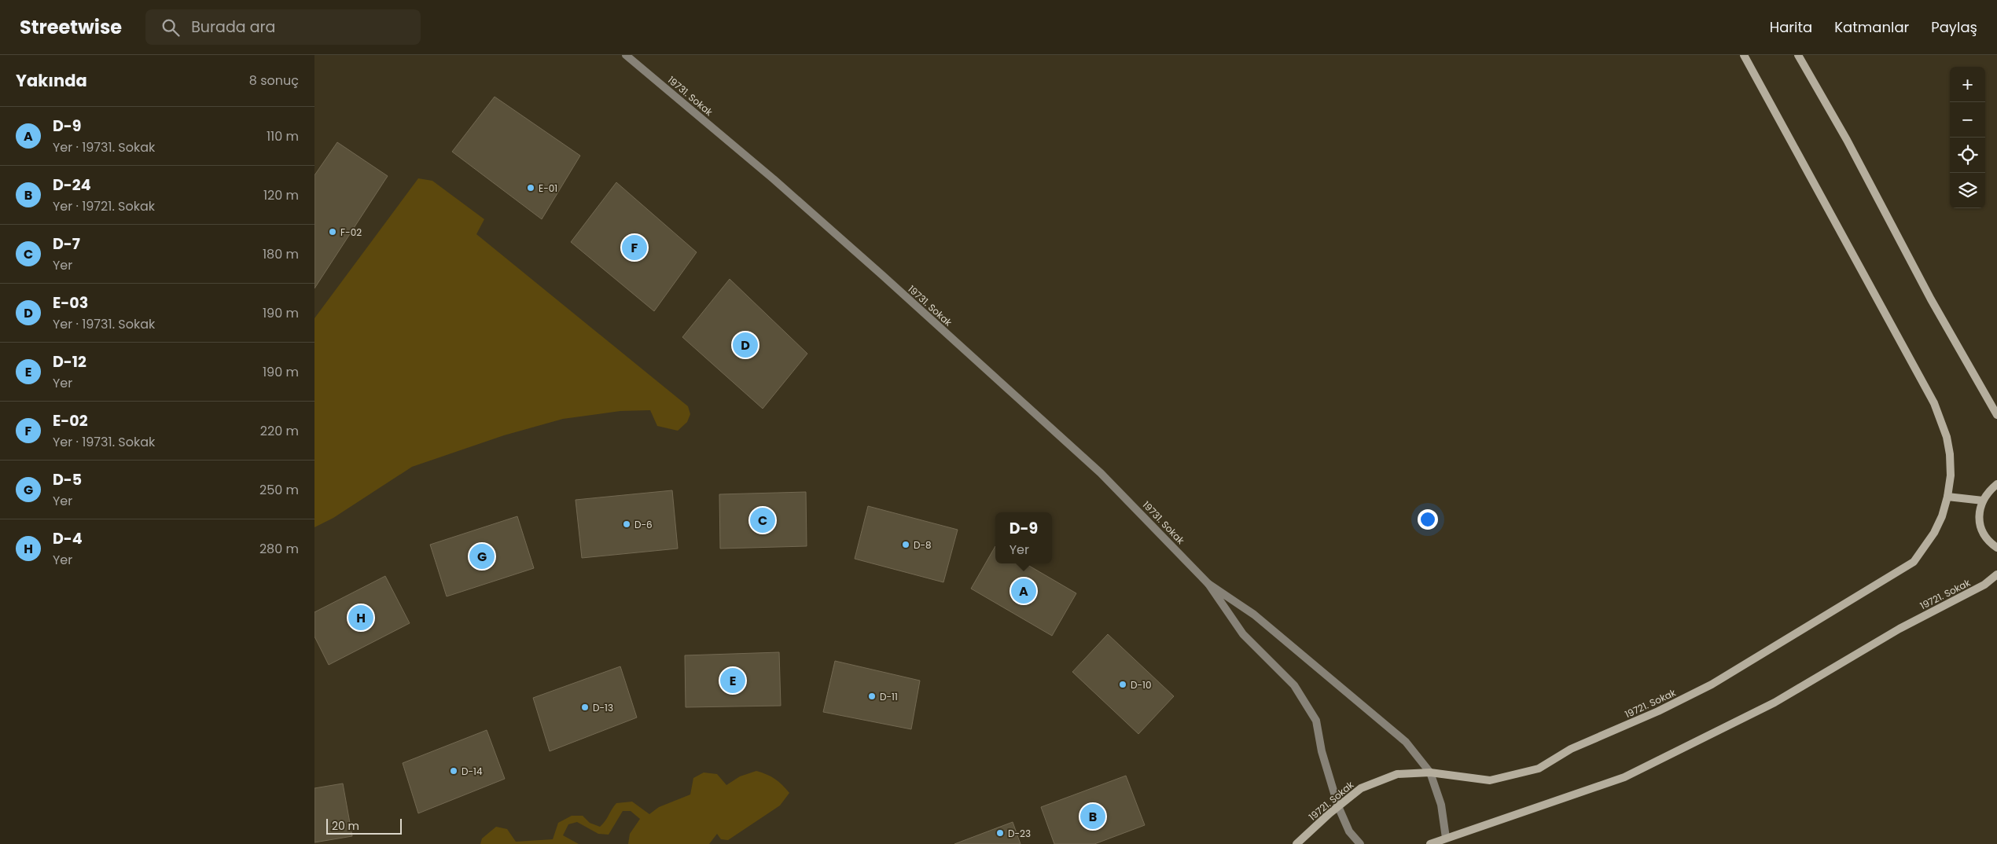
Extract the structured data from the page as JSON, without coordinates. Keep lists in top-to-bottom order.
{
  "streets": {
    "street": ["19731. Sokak", "19721. Sokak"]
  },
  "places": [
    "E-01",
    "F-02",
    "D-6",
    "D-8",
    "D-10",
    "D-11",
    "D-13",
    "D-14",
    "D-23"
  ],
  "scale_bar": "20 m",
  "page": {
    "header": "Streetwise",
    "search": "Burada ara",
    "nav": ["Harita", "Katmanlar", "Paylaş"],
    "heading": ["Yakında", "8 sonuç"],
    "map_buttons": ["+", "−"],
    "list": [
      {
        "mark": "A",
        "name": "D-9",
        "note": "Yer · 19731. Sokak",
        "value": "110 m"
      },
      {
        "mark": "B",
        "name": "D-24",
        "note": "Yer · 19721. Sokak",
        "value": "120 m"
      },
      {
        "mark": "C",
        "name": "D-7",
        "note": "Yer",
        "value": "180 m"
      },
      {
        "mark": "D",
        "name": "E-03",
        "note": "Yer · 19731. Sokak",
        "value": "190 m"
      },
      {
        "mark": "E",
        "name": "D-12",
        "note": "Yer",
        "value": "190 m"
      },
      {
        "mark": "F",
        "name": "E-02",
        "note": "Yer · 19731. Sokak",
        "value": "220 m"
      },
      {
        "mark": "G",
        "name": "D-5",
        "note": "Yer",
        "value": "250 m"
      },
      {
        "mark": "H",
        "name": "D-4",
        "note": "Yer",
        "value": "280 m"
      }
    ],
    "pins": [
      "F",
      "D",
      "C",
      "G",
      "A",
      "H",
      "E",
      "B"
    ],
    "popup": ["D-9", "Yer"],
    "scale": "20 m"
  }
}
